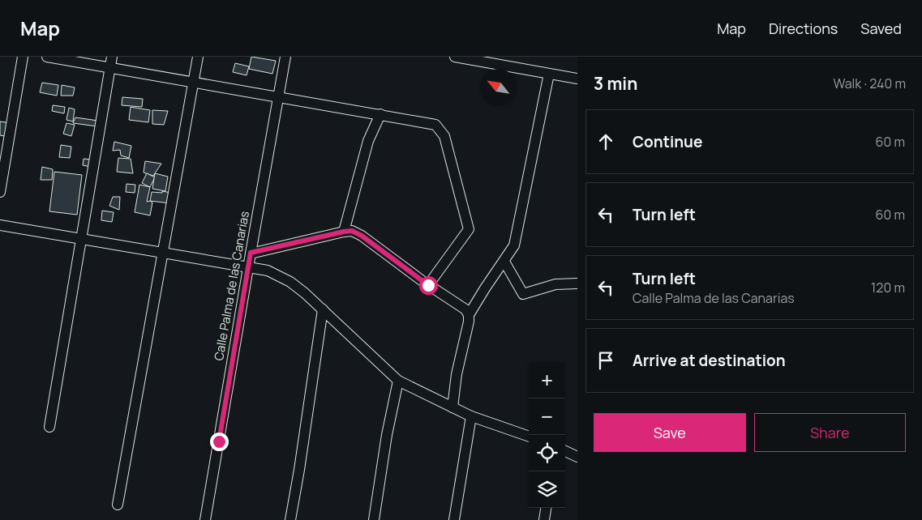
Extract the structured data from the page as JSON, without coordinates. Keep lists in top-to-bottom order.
{
  "streets": {
    "street": ["Calle Palma de las Canarias"]
  },
  "north": "top left",
  "page": {
    "header": "Map",
    "nav": ["Map", "Directions", "Saved"],
    "heading": ["3 min", "Walk · 240 m"],
    "list": [
      ["Continue", "60 m"],
      ["Turn left", "60 m"],
      ["Turn left", "Calle Palma de las Canarias", "120 m"],
      "Arrive at destination"
    ],
    "map_buttons": ["+", "−"],
    "buttons": ["Save", "Share"]
  }
}
